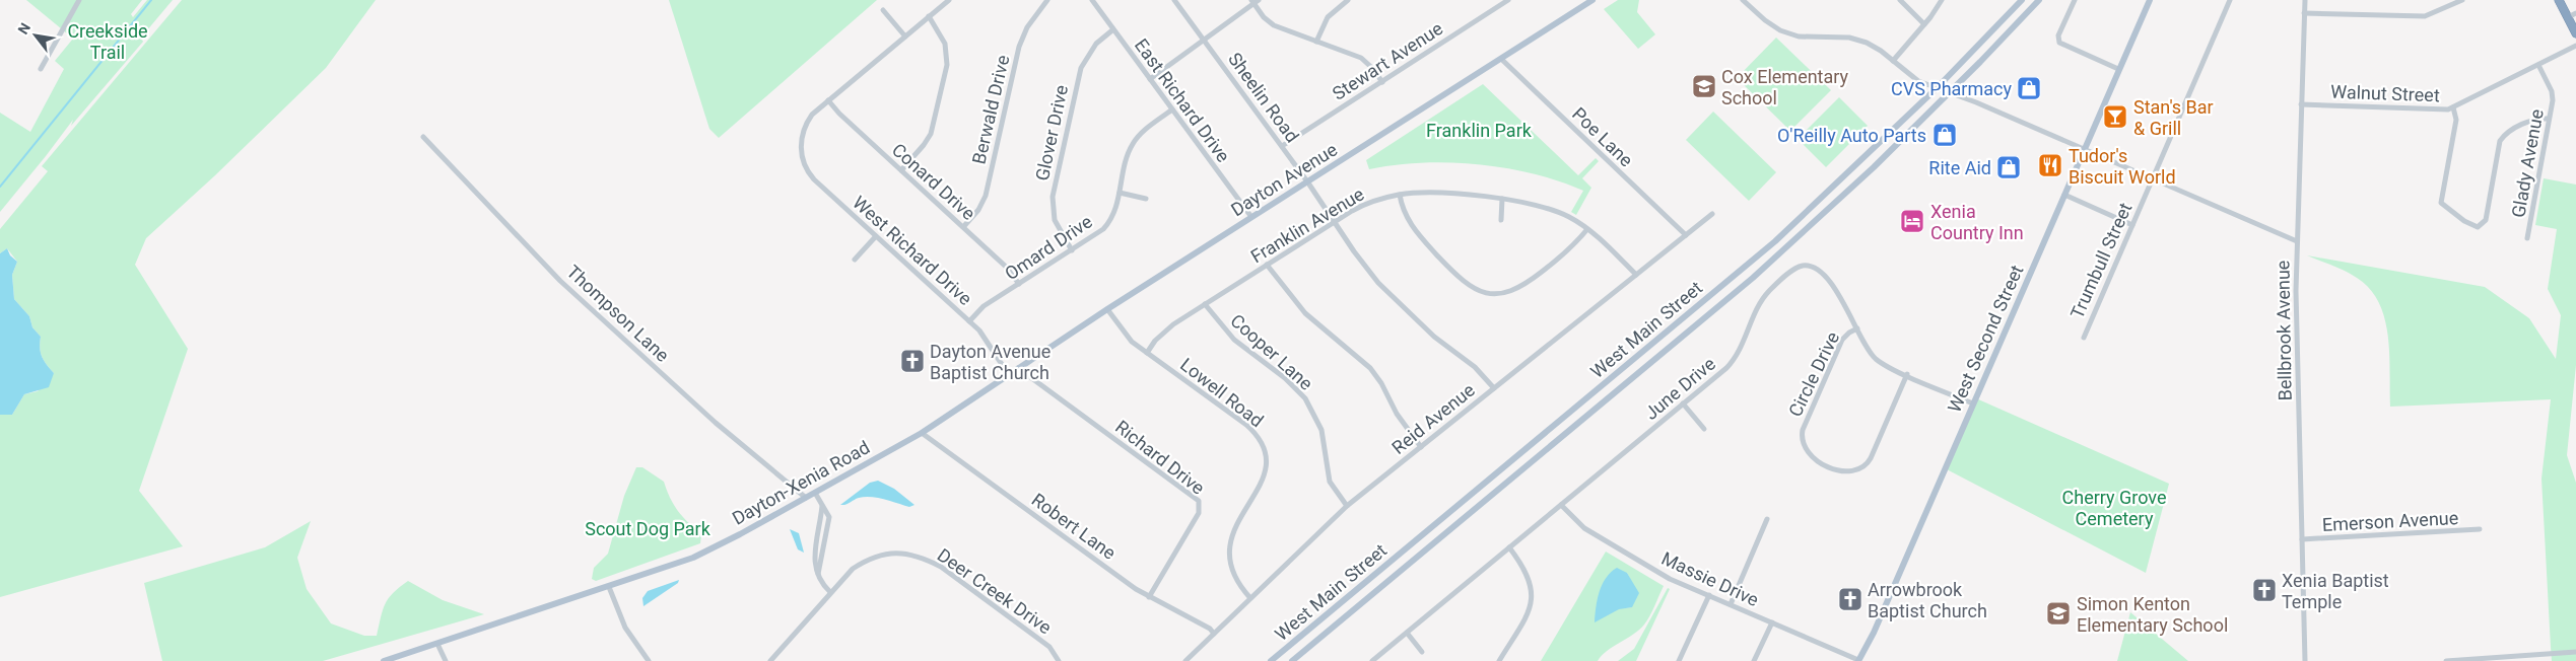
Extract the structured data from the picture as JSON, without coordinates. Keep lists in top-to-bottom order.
{
  "streets": {
    "main road": [
      "Dayton Avenue",
      "West Main Street",
      "West Second Street",
      "Dayton-Xenia Road"
    ],
    "street": [
      "Stewart Avenue",
      "Walnut Street",
      "Sheelin Road",
      "East Richard Drive",
      "Berwald Drive",
      "Glover Drive",
      "Poe Lane",
      "Glady Avenue",
      "Conard Drive",
      "Franklin Avenue",
      "Omard Drive",
      "West Richard Drive",
      "Trumbull Street",
      "Thompson Lane",
      "Bellbrook Avenue",
      "Cooper Lane",
      "Circle Drive",
      "June Drive",
      "Lowell Road",
      "Reid Avenue",
      "Richard Drive",
      "Emerson Avenue",
      "Robert Lane",
      "Massie Drive",
      "Deer Creek Drive"
    ]
  },
  "crossings": [
    ["Stewart Avenue", "Sheelin Road"],
    ["Walnut Street", "Glady Avenue"],
    ["Walnut Street", "Bellbrook Avenue"],
    ["Sheelin Road", "Dayton Avenue"],
    ["Sheelin Road", "Franklin Avenue"],
    ["Sheelin Road", "Reid Avenue"],
    ["East Richard Drive", "Glover Drive"],
    ["East Richard Drive", "Dayton Avenue"],
    ["East Richard Drive", "Omard Drive"],
    ["Berwald Drive", "Conard Drive"],
    ["Glover Drive", "Omard Drive"],
    ["Poe Lane", "Dayton Avenue"],
    ["Poe Lane", "Reid Avenue"],
    ["Dayton Avenue", "West Richard Drive"],
    ["Dayton Avenue", "Lowell Road"],
    ["Dayton Avenue", "Richard Drive"],
    ["Dayton Avenue", "Dayton-Xenia Road"],
    ["Conard Drive", "Omard Drive"],
    ["Conard Drive", "West Richard Drive"],
    ["Franklin Avenue", "Cooper Lane"],
    ["Franklin Avenue", "Lowell Road"],
    ["Franklin Avenue", "Reid Avenue"],
    ["Omard Drive", "West Richard Drive"],
    ["Thompson Lane", "Dayton-Xenia Road"],
    ["Bellbrook Avenue", "Emerson Avenue"],
    ["West Second Street", "June Drive"],
    ["West Second Street", "Massie Drive"],
    ["Cooper Lane", "Reid Avenue"],
    ["Circle Drive", "June Drive"],
    ["June Drive", "Massie Drive"],
    ["Lowell Road", "Reid Avenue"],
    ["Reid Avenue", "Robert Lane"],
    ["Richard Drive", "Robert Lane"],
    ["Dayton-Xenia Road", "Robert Lane"]
  ],
  "parks": [
    "Creekside Trail",
    "Franklin Park",
    "Cherry Grove Cemetery",
    "Scout Dog Park"
  ],
  "places": {
    "school or university": ["Cox Elementary School", "Simon Kenton Elementary School"],
    "shop": ["CVS Pharmacy", "O'Reilly Auto Parts", "Rite Aid"],
    "bar": ["Stan's Bar & Grill"],
    "restaurant": ["Tudor's Biscuit World"],
    "hotel": ["Xenia Country Inn"],
    "church": ["Dayton Avenue Baptist Church", "Xenia Baptist Temple", "Arrowbrook Baptist Church"]
  },
  "north": "top left"
}
